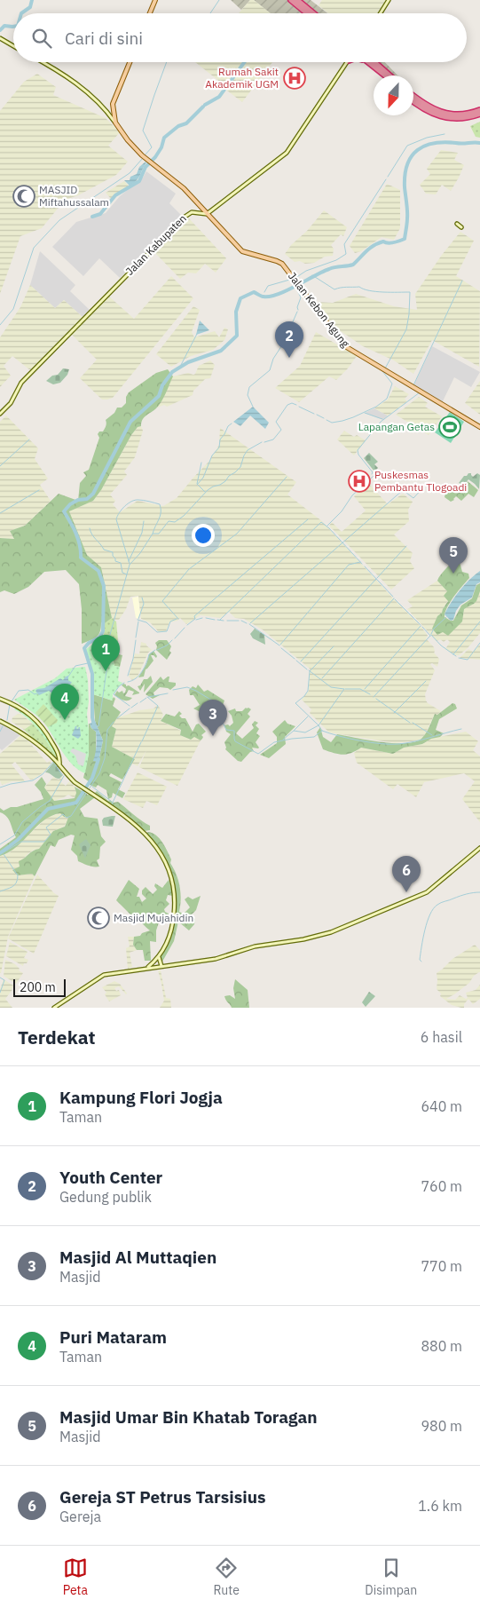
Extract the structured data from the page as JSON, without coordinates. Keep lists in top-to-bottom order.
{
  "streets": {
    "main road": ["Jalan Kabupaten", "Jalan Kebon Agung"]
  },
  "crossings": [
    ["Jalan Kabupaten", "Jalan Kebon Agung"]
  ],
  "places": {
    "hospital": ["Rumah Sakit Akademik UGM", "Puskesmas Pembantu Tlogoadi"],
    "mosque": ["MASJID Miftahussalam", "Masjid Mujahidin"],
    "sports": ["Lapangan Getas"]
  },
  "scale_bar": "200 m",
  "north": "bottom",
  "page": {
    "search": "Cari di sini",
    "pins": [
      "2",
      "5",
      "1",
      "4",
      "3",
      "6"
    ],
    "scale": "200 m",
    "heading": ["Terdekat", "6 hasil"],
    "list": [
      {
        "mark": "1",
        "name": "Kampung Flori Jogja",
        "note": "Taman",
        "value": "640 m"
      },
      {
        "mark": "2",
        "name": "Youth Center",
        "note": "Gedung publik",
        "value": "760 m"
      },
      {
        "mark": "3",
        "name": "Masjid Al Muttaqien",
        "note": "Masjid",
        "value": "770 m"
      },
      {
        "mark": "4",
        "name": "Puri Mataram",
        "note": "Taman",
        "value": "880 m"
      },
      {
        "mark": "5",
        "name": "Masjid Umar Bin Khatab Toragan",
        "note": "Masjid",
        "value": "980 m"
      },
      {
        "mark": "6",
        "name": "Gereja ST Petrus Tarsisius",
        "note": "Gereja",
        "value": "1.6 km"
      }
    ],
    "nav": ["Peta", "Rute", "Disimpan"]
  }
}
